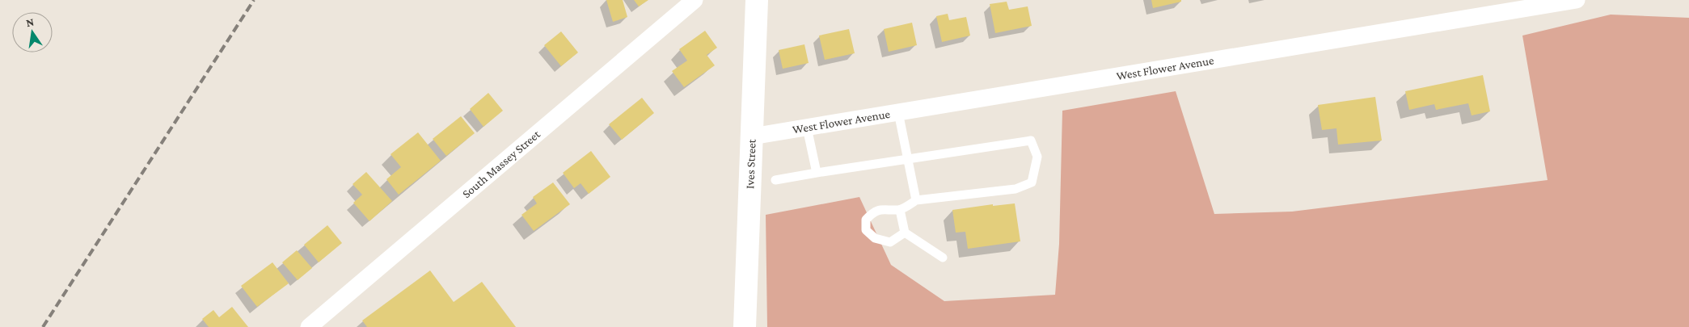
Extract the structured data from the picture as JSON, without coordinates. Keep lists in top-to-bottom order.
{
  "streets": {
    "street": ["West Flower Avenue", "South Massey Street", "Ives Street"]
  },
  "crossings": [
    ["West Flower Avenue", "Ives Street"]
  ],
  "north": "top"
}
